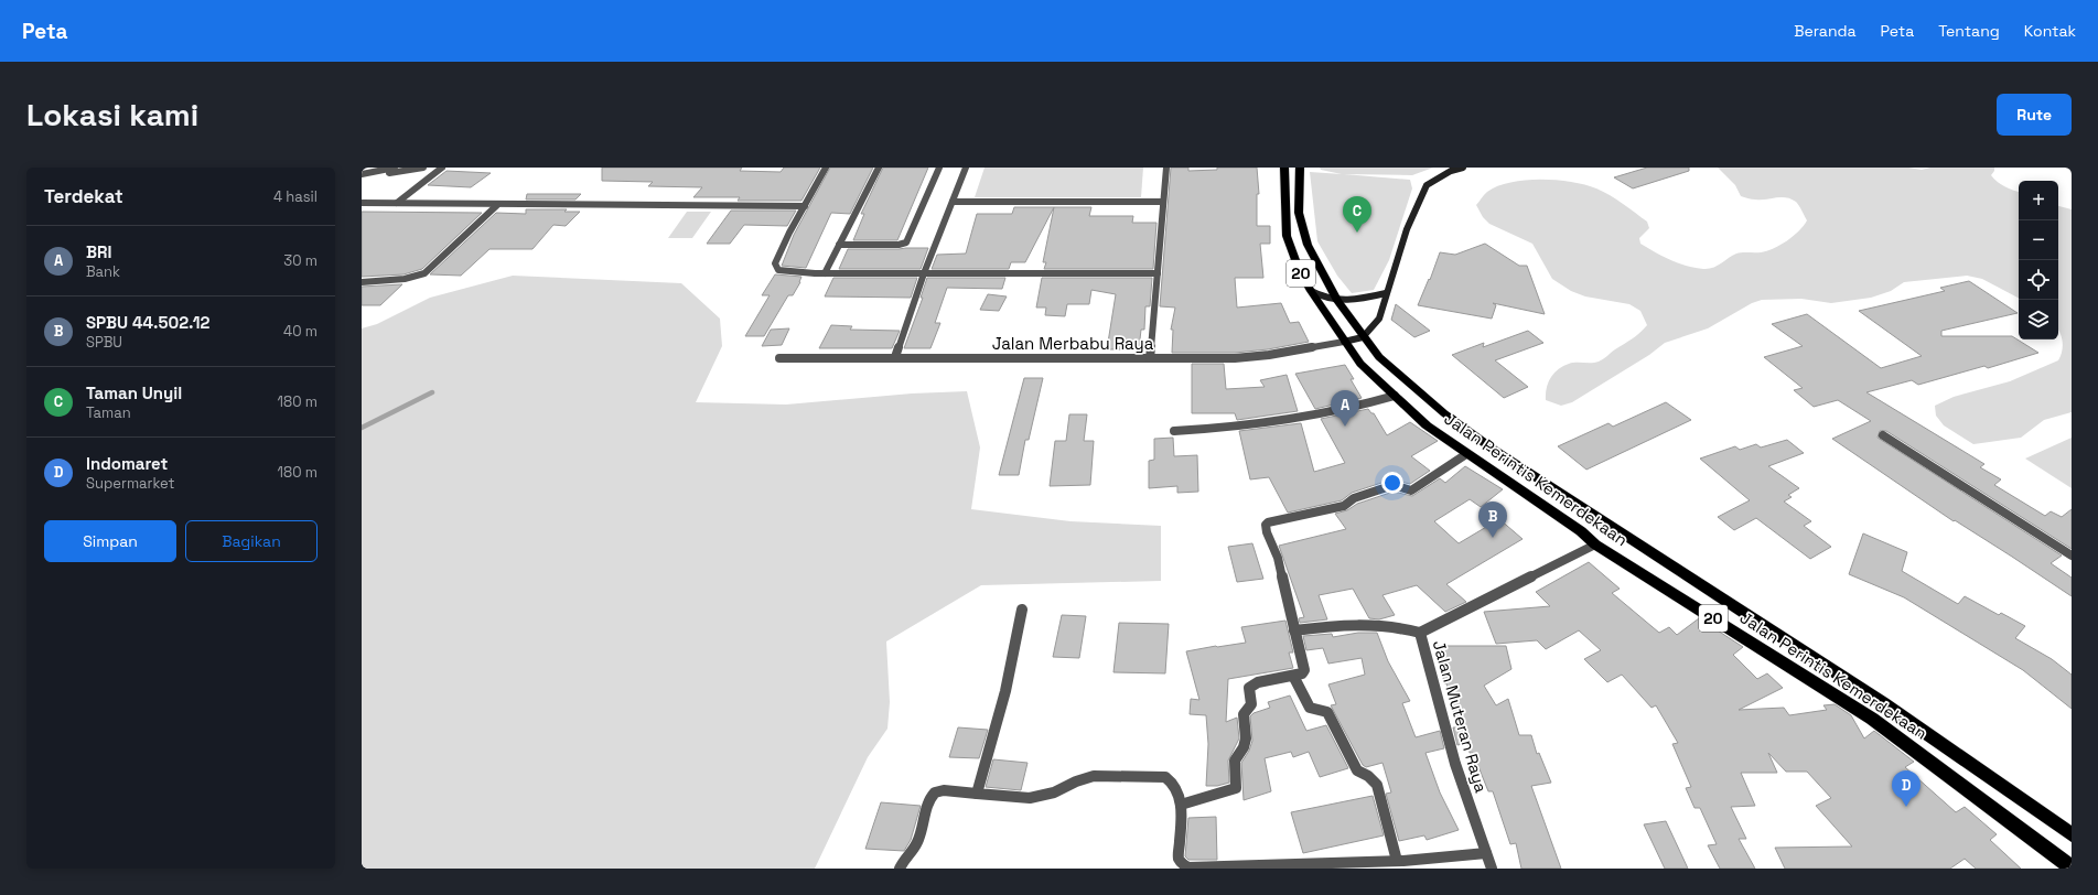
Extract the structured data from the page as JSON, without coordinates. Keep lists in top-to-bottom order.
{
  "streets": {
    "highway": ["20", "Jalan Perintis Kemerdekaan"],
    "main road": ["Jalan Merbabu Raya"],
    "street": ["Jalan Muteran Raya"]
  },
  "crossings": [
    ["20", "Jalan Merbabu Raya"],
    ["20", "Jalan Perintis Kemerdekaan"],
    ["Jalan Merbabu Raya", "Jalan Perintis Kemerdekaan"],
    ["Jalan Perintis Kemerdekaan", "Jalan Muteran Raya"]
  ],
  "page": {
    "header": "Peta",
    "nav": [
      "Beranda",
      "Peta",
      "Tentang",
      "Kontak"
    ],
    "buttons": [
      "Rute",
      ["Simpan", "Bagikan"]
    ],
    "title": "Lokasi kami",
    "heading": ["Terdekat", "4 hasil"],
    "map_buttons": ["+", "−"],
    "pins": [
      "C",
      "A",
      "B",
      "D"
    ],
    "list": [
      {
        "mark": "A",
        "name": "BRI",
        "note": "Bank",
        "value": "30 m"
      },
      {
        "mark": "B",
        "name": "SPBU 44.502.12",
        "note": "SPBU",
        "value": "40 m"
      },
      {
        "mark": "C",
        "name": "Taman Unyil",
        "note": "Taman",
        "value": "180 m"
      },
      {
        "mark": "D",
        "name": "Indomaret",
        "note": "Supermarket",
        "value": "180 m"
      }
    ]
  }
}
